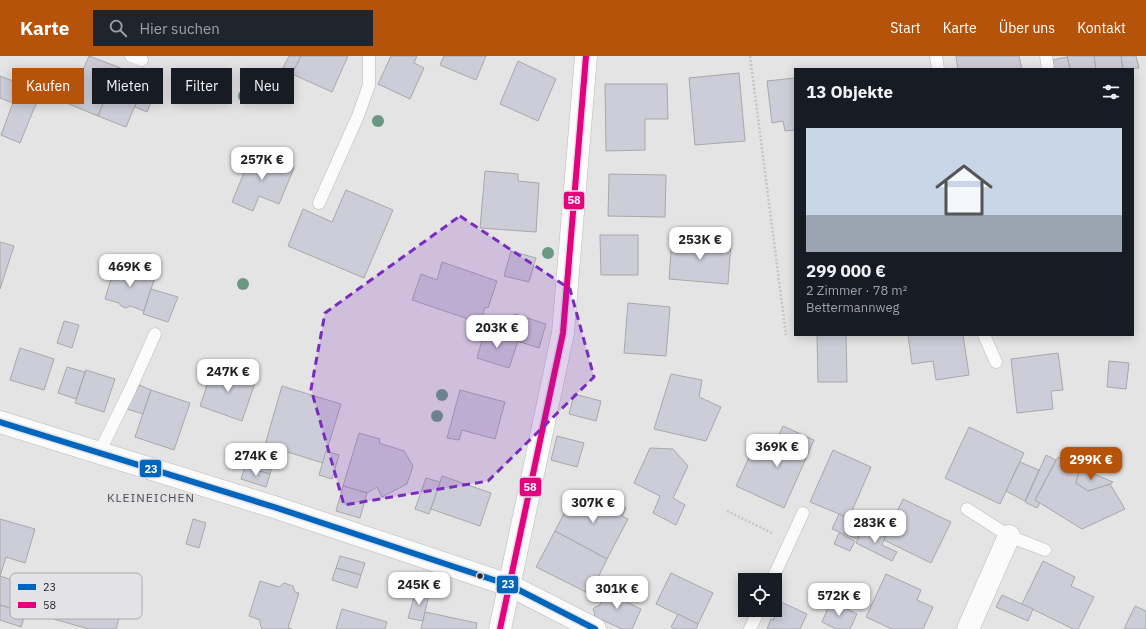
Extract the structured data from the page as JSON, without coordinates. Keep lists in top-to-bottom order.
{
  "districts": ["KLEINEICHEN"],
  "lines": ["transit line 58", "transit line 23"],
  "legend": ["23", "58"],
  "page": {
    "header": "Karte",
    "search": "Hier suchen",
    "nav": [
      "Start",
      "Karte",
      "Über uns",
      "Kontakt"
    ],
    "chip": [
      "Kaufen",
      "Mieten",
      "Filter",
      "Neu"
    ],
    "heading": "13 Objekte",
    "list": [
      {
        "name": "299 000 €",
        "note": "2 Zimmer · 78 m² · Bettermannweg"
      }
    ],
    "price": [
      "257K €",
      "253K €",
      "469K €",
      "203K €",
      "247K €",
      "369K €",
      "274K €",
      "299K €",
      "307K €",
      "283K €",
      "245K €",
      "301K €",
      "572K €"
    ]
  }
}
